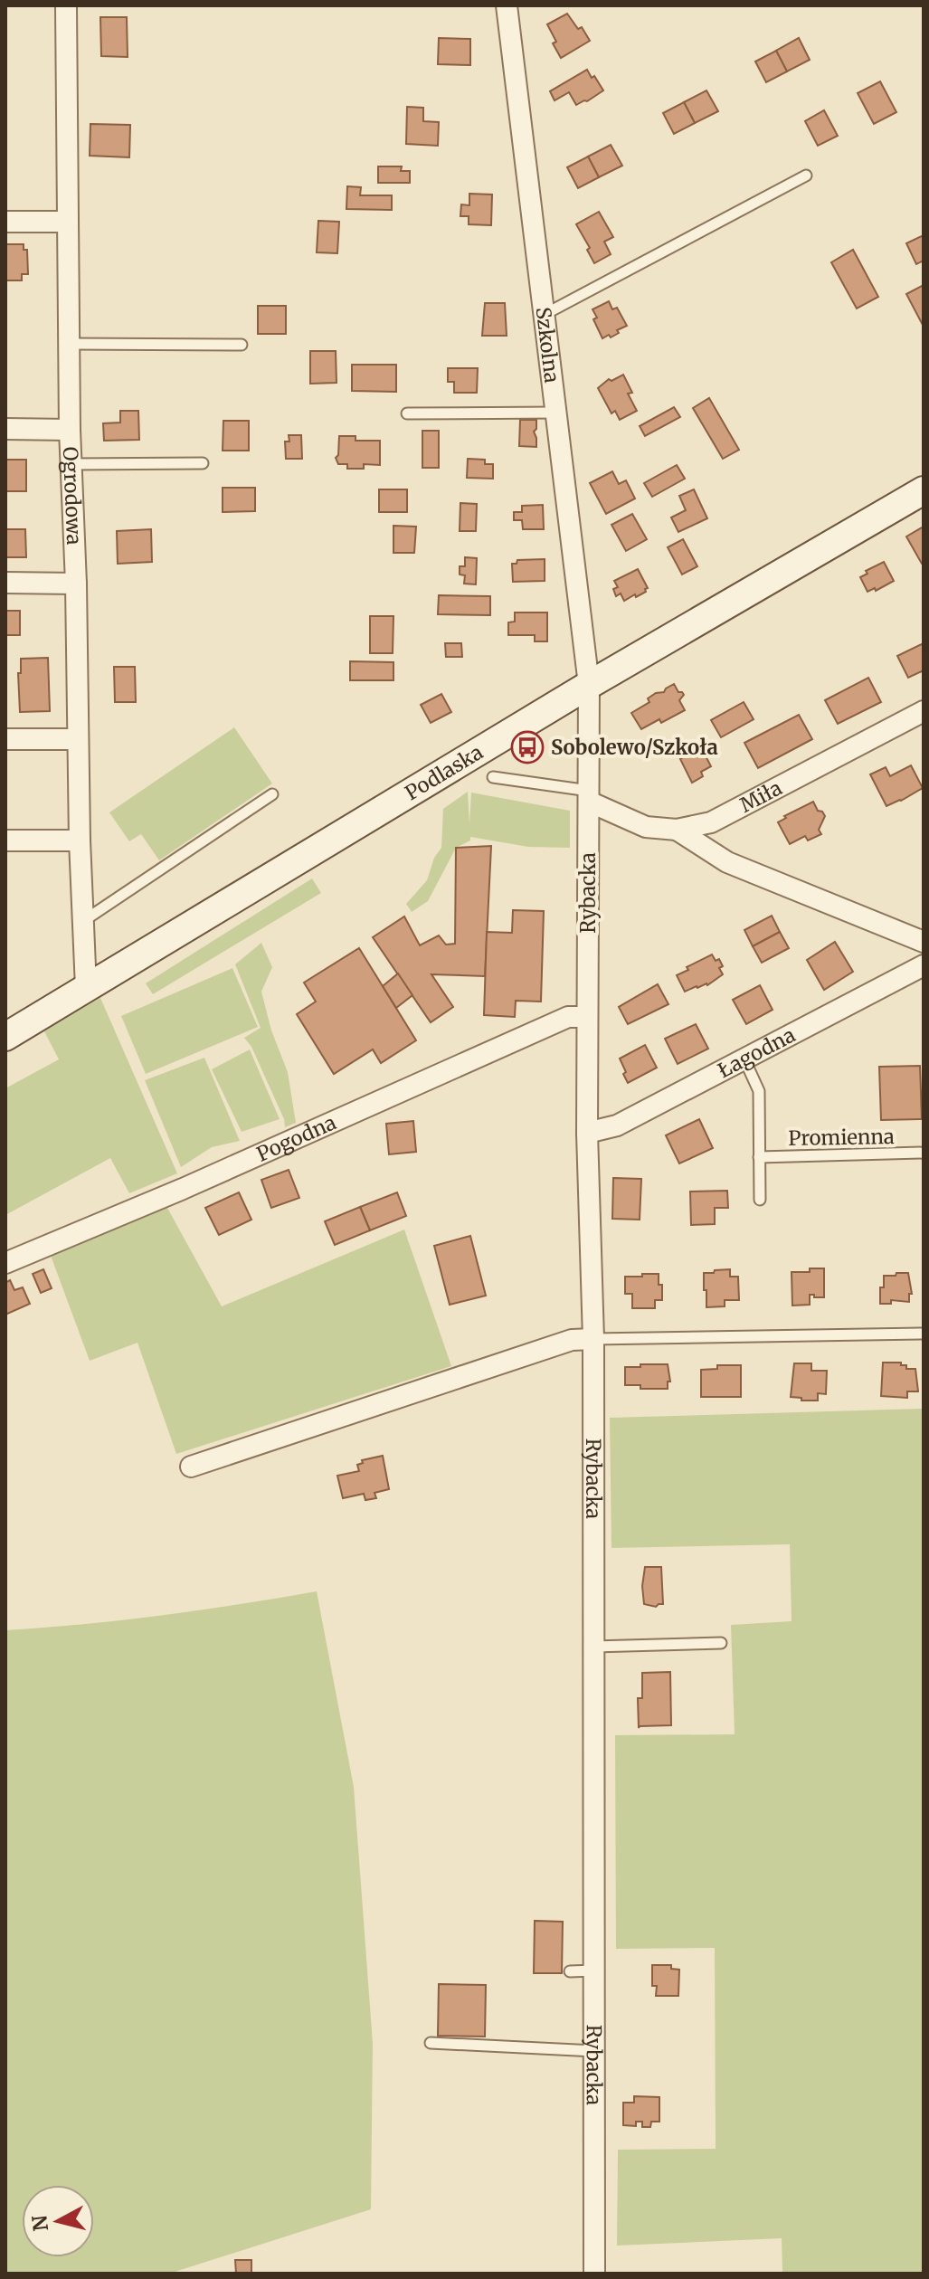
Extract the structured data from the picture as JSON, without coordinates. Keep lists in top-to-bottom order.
{
  "streets": {
    "street": [
      "Szkolna",
      "Ogrodowa",
      "Podlaska",
      "Miła",
      "Rybacka",
      "Łagodna",
      "Pogodna"
    ],
    "lane": ["Promienna"]
  },
  "crossings": [
    ["Szkolna", "Podlaska"],
    ["Szkolna", "Rybacka"],
    ["Ogrodowa", "Podlaska"],
    ["Podlaska", "Rybacka"],
    ["Miła", "Rybacka"],
    ["Rybacka", "Łagodna"],
    ["Rybacka", "Pogodna"],
    ["Łagodna", "Promienna"]
  ],
  "places": {
    "bus stop": ["Sobolewo/Szkoła"]
  },
  "north": "left"
}
